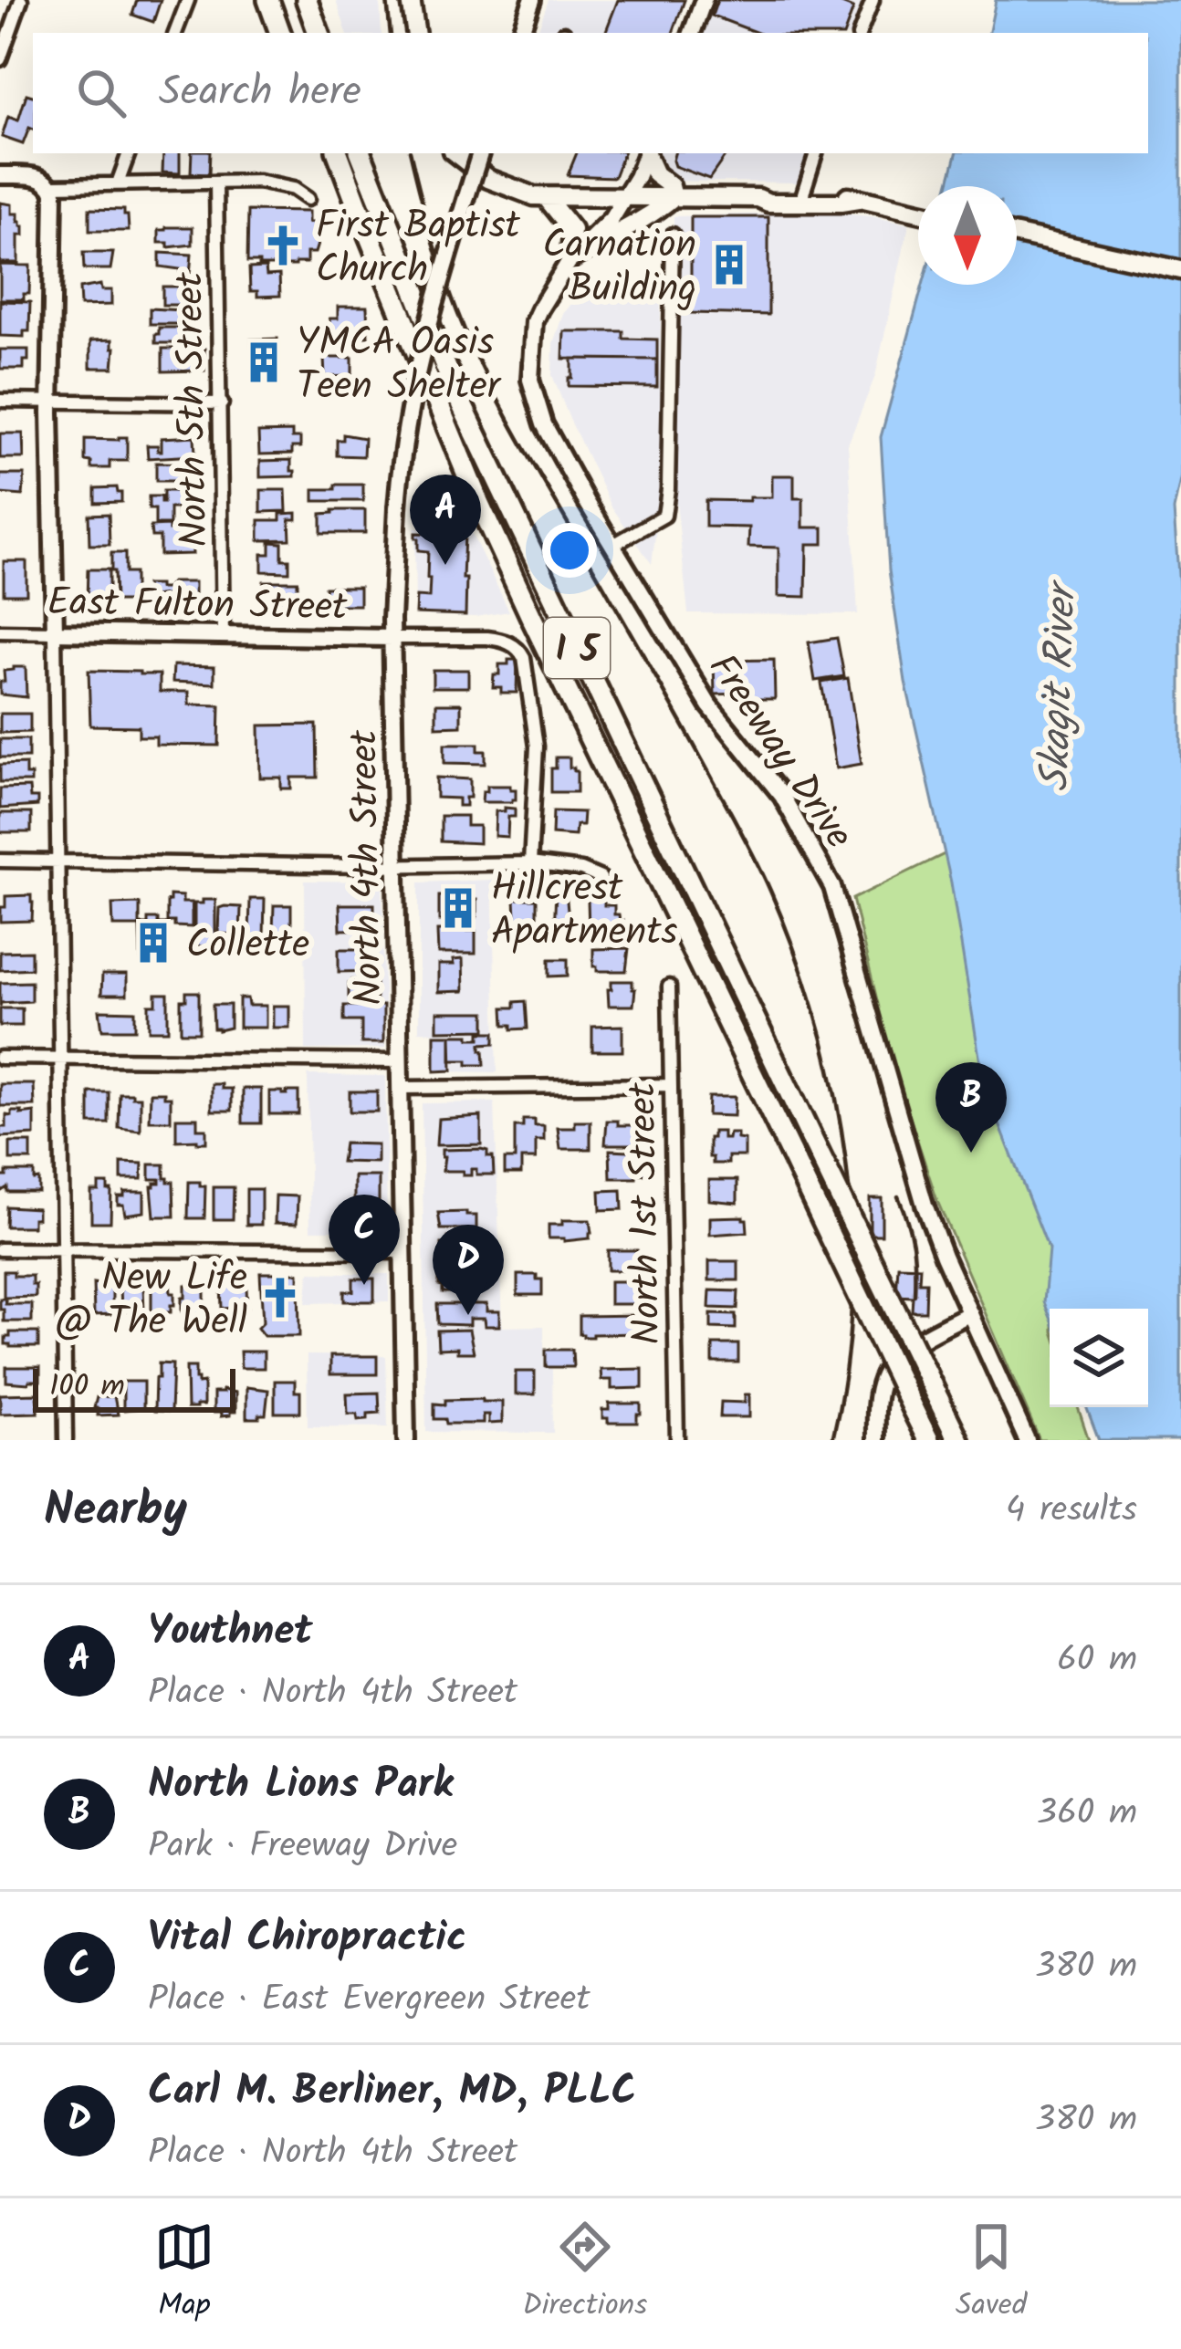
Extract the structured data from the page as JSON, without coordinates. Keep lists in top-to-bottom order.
{
  "streets": {
    "highway": ["I 5"],
    "street": [
      "North 5th Street",
      "East Fulton Street",
      "Freeway Drive",
      "North 4th Street",
      "North 1st Street"
    ]
  },
  "crossings": [
    ["North 5th Street", "East Fulton Street"],
    ["East Fulton Street", "North 4th Street"]
  ],
  "water": ["Skagit River"],
  "places": {
    "church": ["First Baptist Church", "New Life @ The Well"],
    "building": [
      "Carnation Building",
      "YMCA Oasis Teen Shelter",
      "Hillcrest Apartments",
      "Collette"
    ]
  },
  "scale_bar": "100 m",
  "north": "bottom",
  "page": {
    "search": "Search here",
    "pins": [
      "A",
      "B",
      "C",
      "D"
    ],
    "scale": "100 m",
    "heading": ["Nearby", "4 results"],
    "list": [
      {
        "mark": "A",
        "name": "Youthnet",
        "note": "Place · North 4th Street",
        "value": "60 m"
      },
      {
        "mark": "B",
        "name": "North Lions Park",
        "note": "Park · Freeway Drive",
        "value": "360 m"
      },
      {
        "mark": "C",
        "name": "Vital Chiropractic",
        "note": "Place · East Evergreen Street",
        "value": "380 m"
      },
      {
        "mark": "D",
        "name": "Carl M. Berliner, MD, PLLC",
        "note": "Place · North 4th Street",
        "value": "380 m"
      }
    ],
    "nav": ["Map", "Directions", "Saved"]
  }
}
